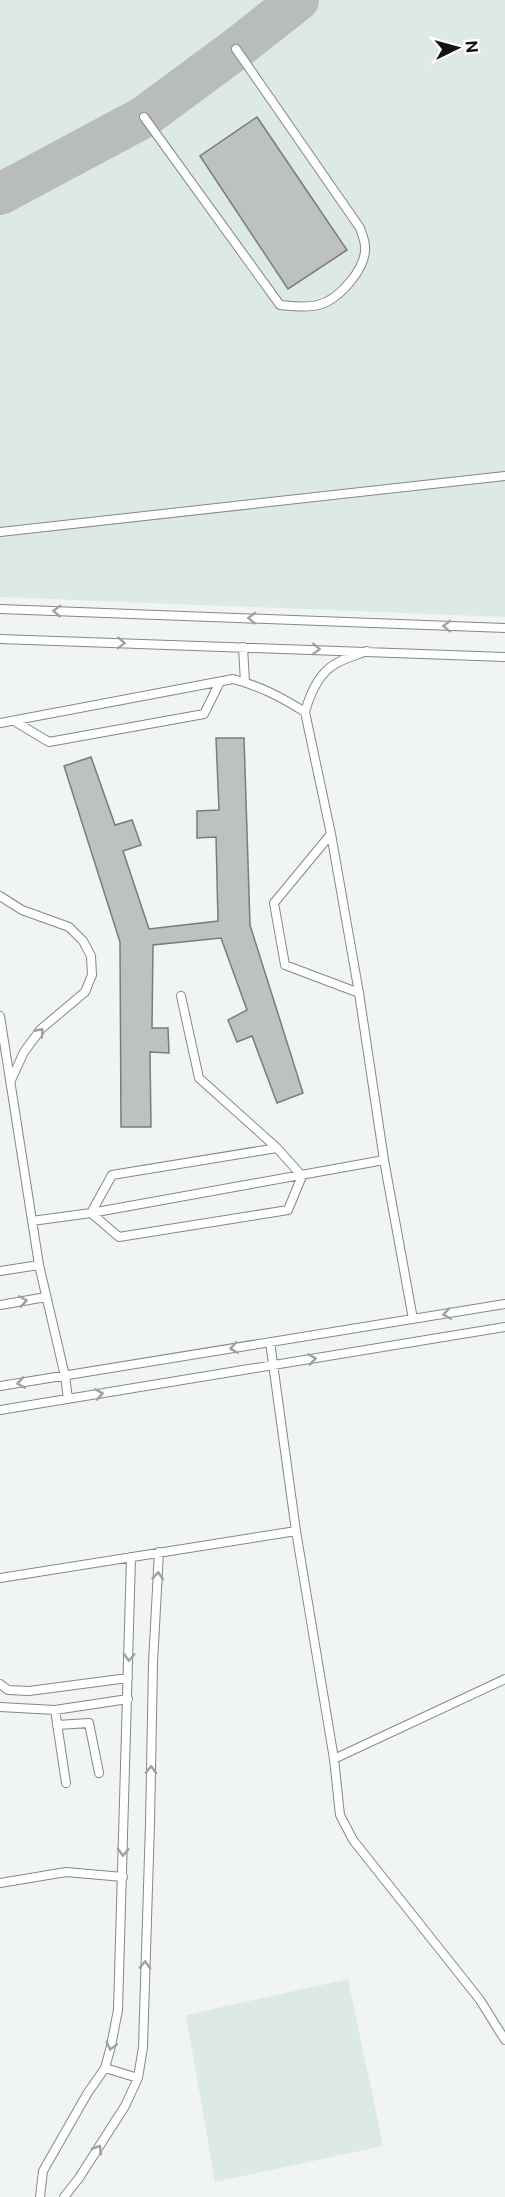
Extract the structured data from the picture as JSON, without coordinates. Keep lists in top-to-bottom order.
{
  "north": "right"
}
